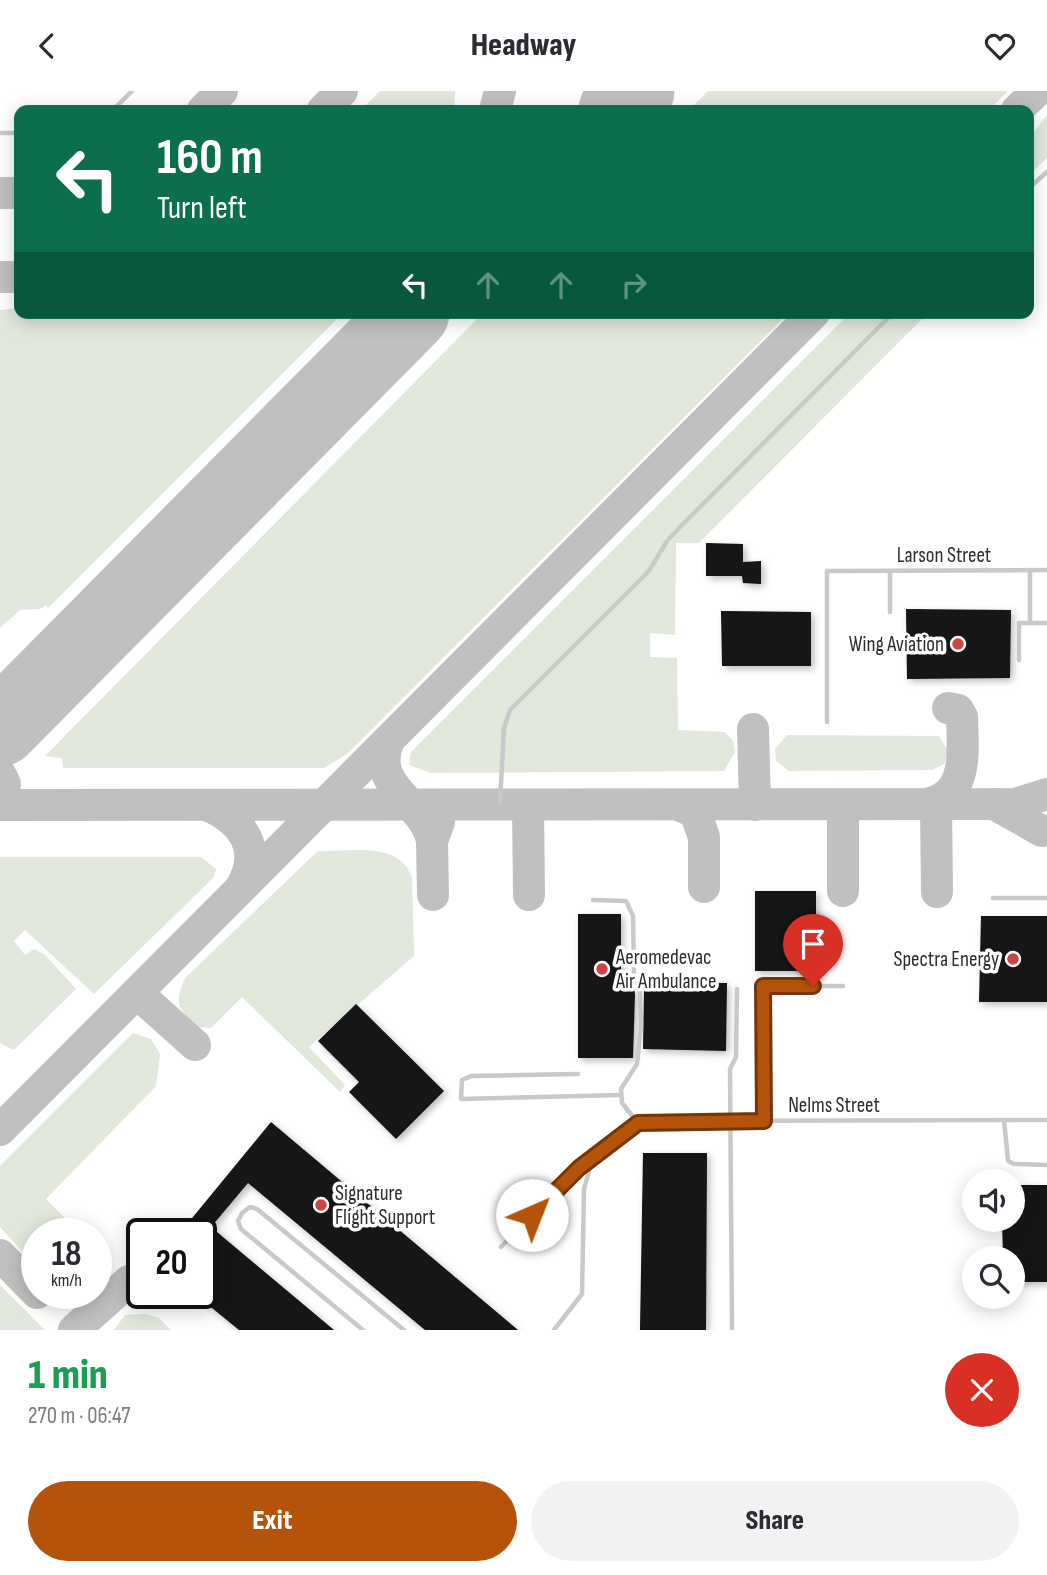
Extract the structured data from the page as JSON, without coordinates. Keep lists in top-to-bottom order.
{
  "streets": {
    "lane": ["Larson Street", "Nelms Street"]
  },
  "places": [
    "Wing Aviation",
    "Spectra Energy",
    "Aeromedevac Air Ambulance",
    "Signature Flight Support"
  ],
  "page": {
    "header": "Headway",
    "turn": ["160 m", "Turn left"],
    "speed": "18 km/h",
    "limit": "20",
    "heading": ["1 min", "270 m · 06:47"],
    "buttons": ["Exit", "Share"]
  }
}
